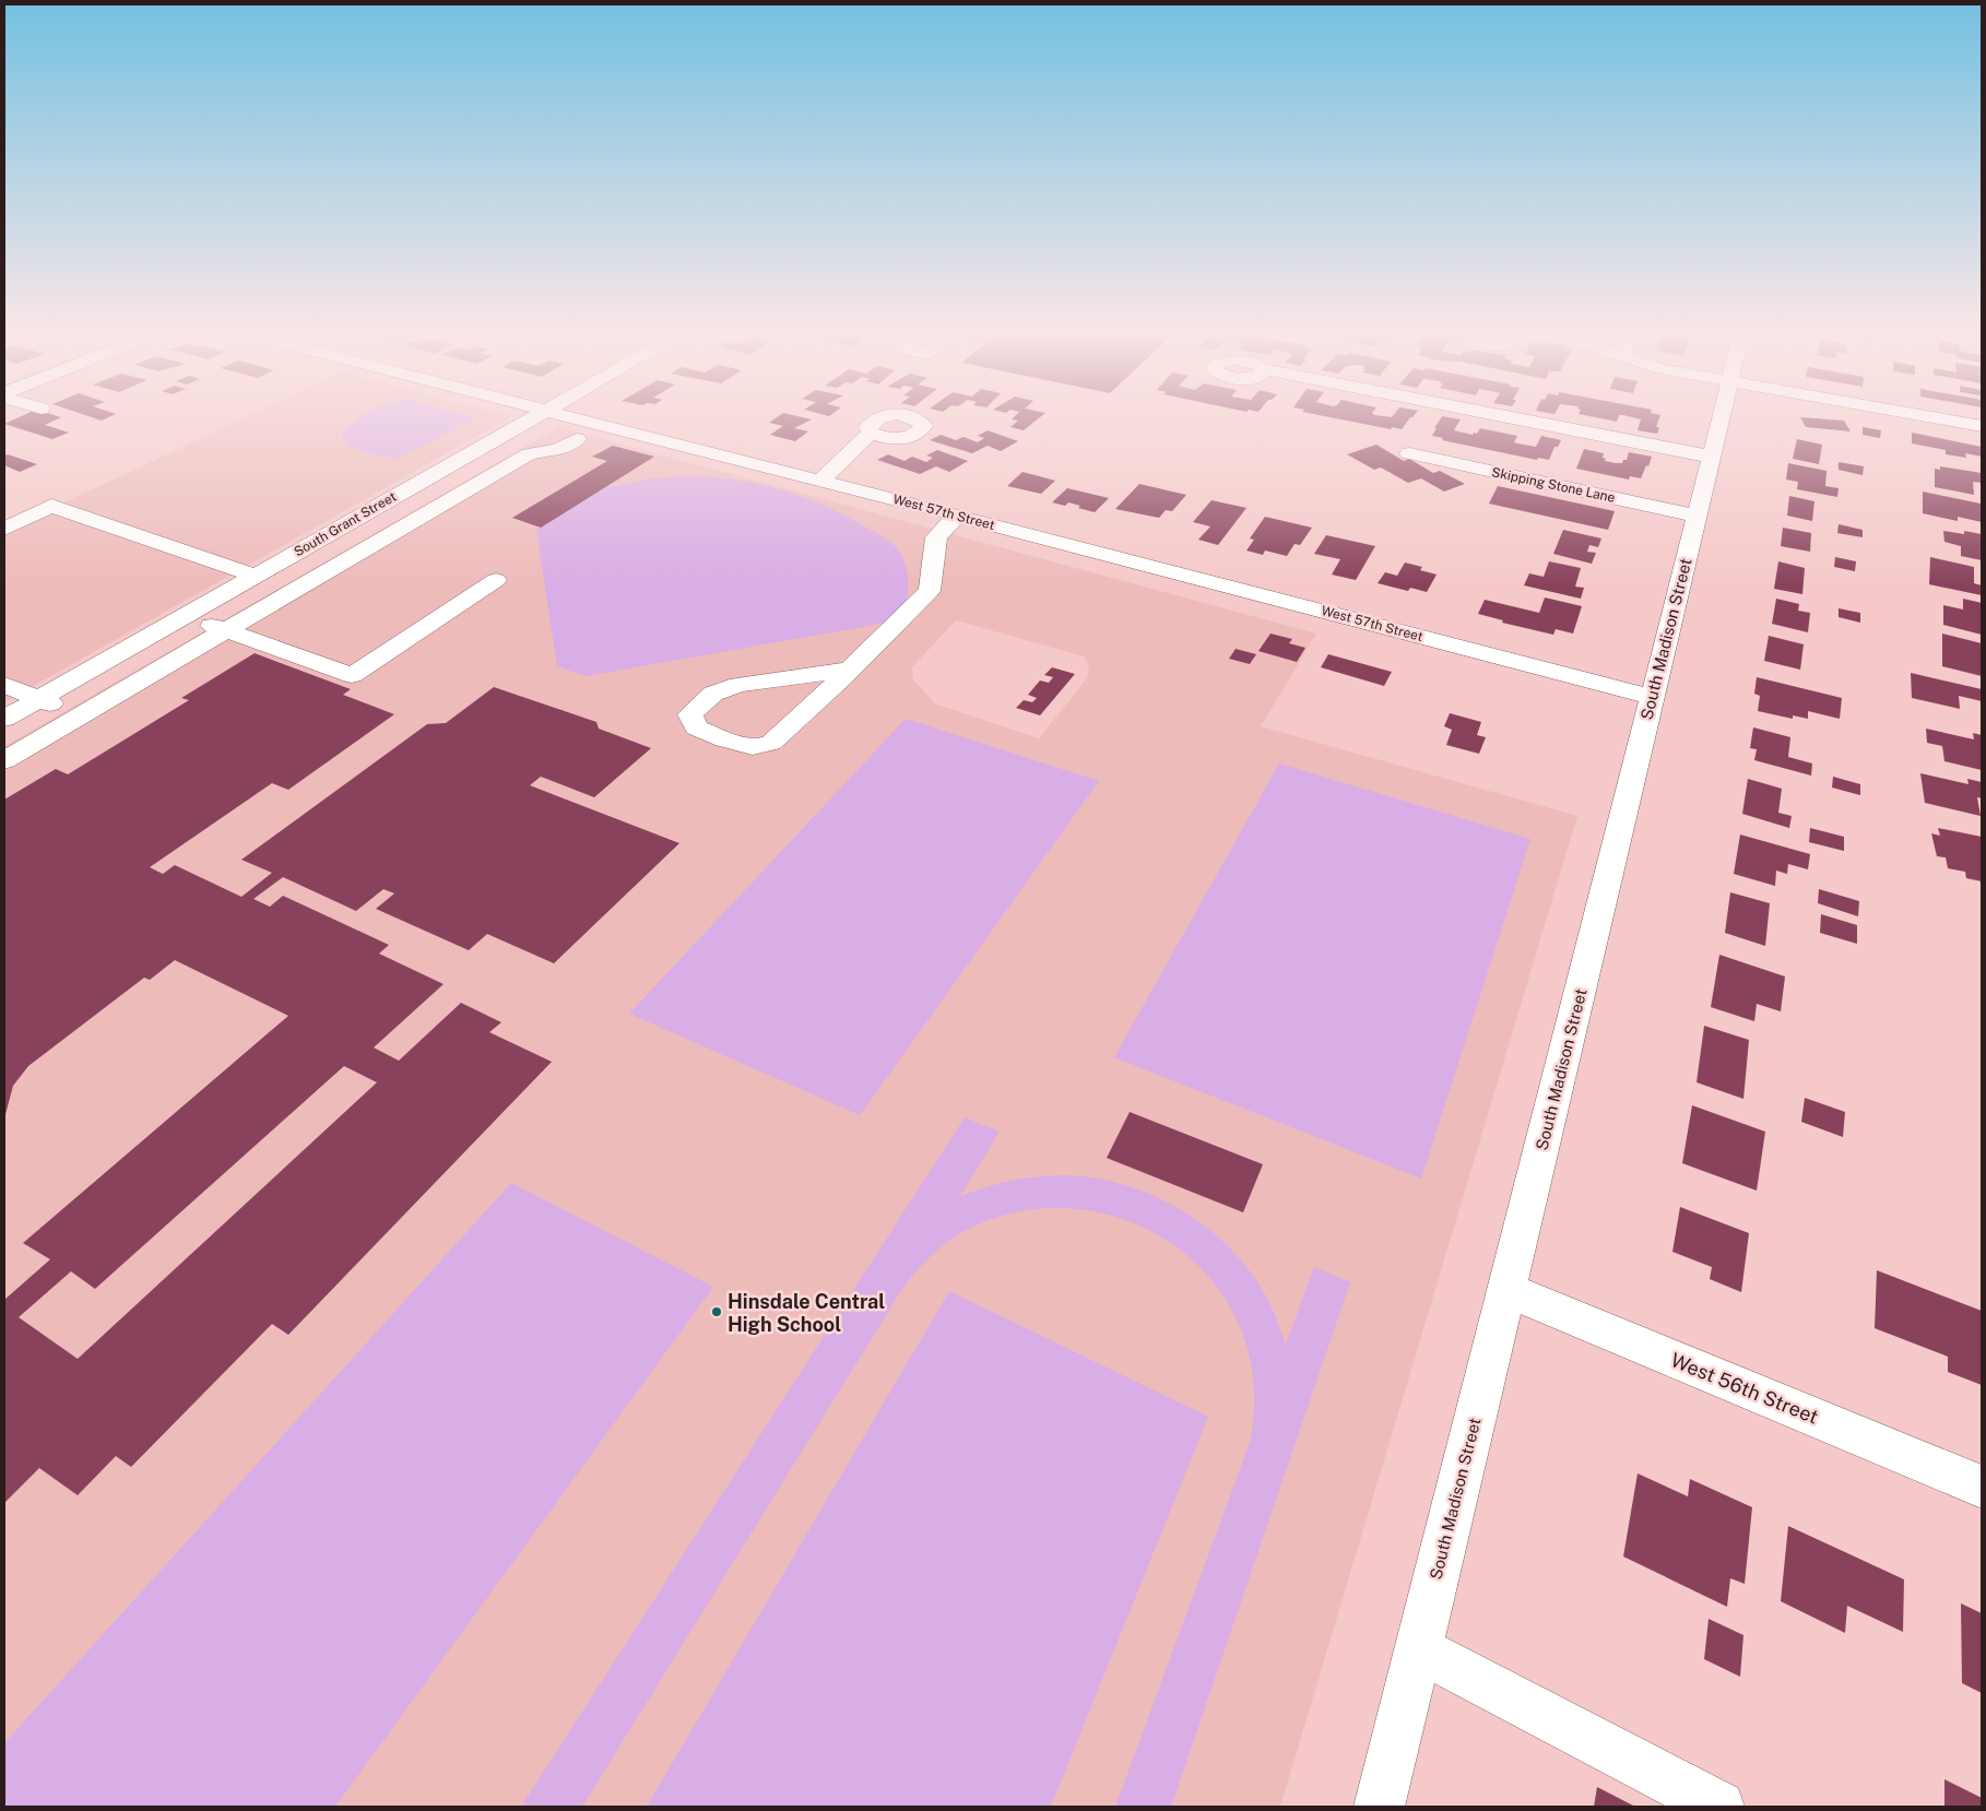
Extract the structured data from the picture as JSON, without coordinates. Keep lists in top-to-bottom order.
{
  "streets": {
    "street": [
      "Skipping Stone Lane",
      "West 57th Street",
      "South Grant Street",
      "South Madison Street",
      "West 56th Street"
    ]
  },
  "crossings": [
    ["Skipping Stone Lane", "South Madison Street"],
    ["West 57th Street", "South Madison Street"],
    ["South Madison Street", "West 56th Street"]
  ],
  "places": ["Hinsdale Central High School"]
}
